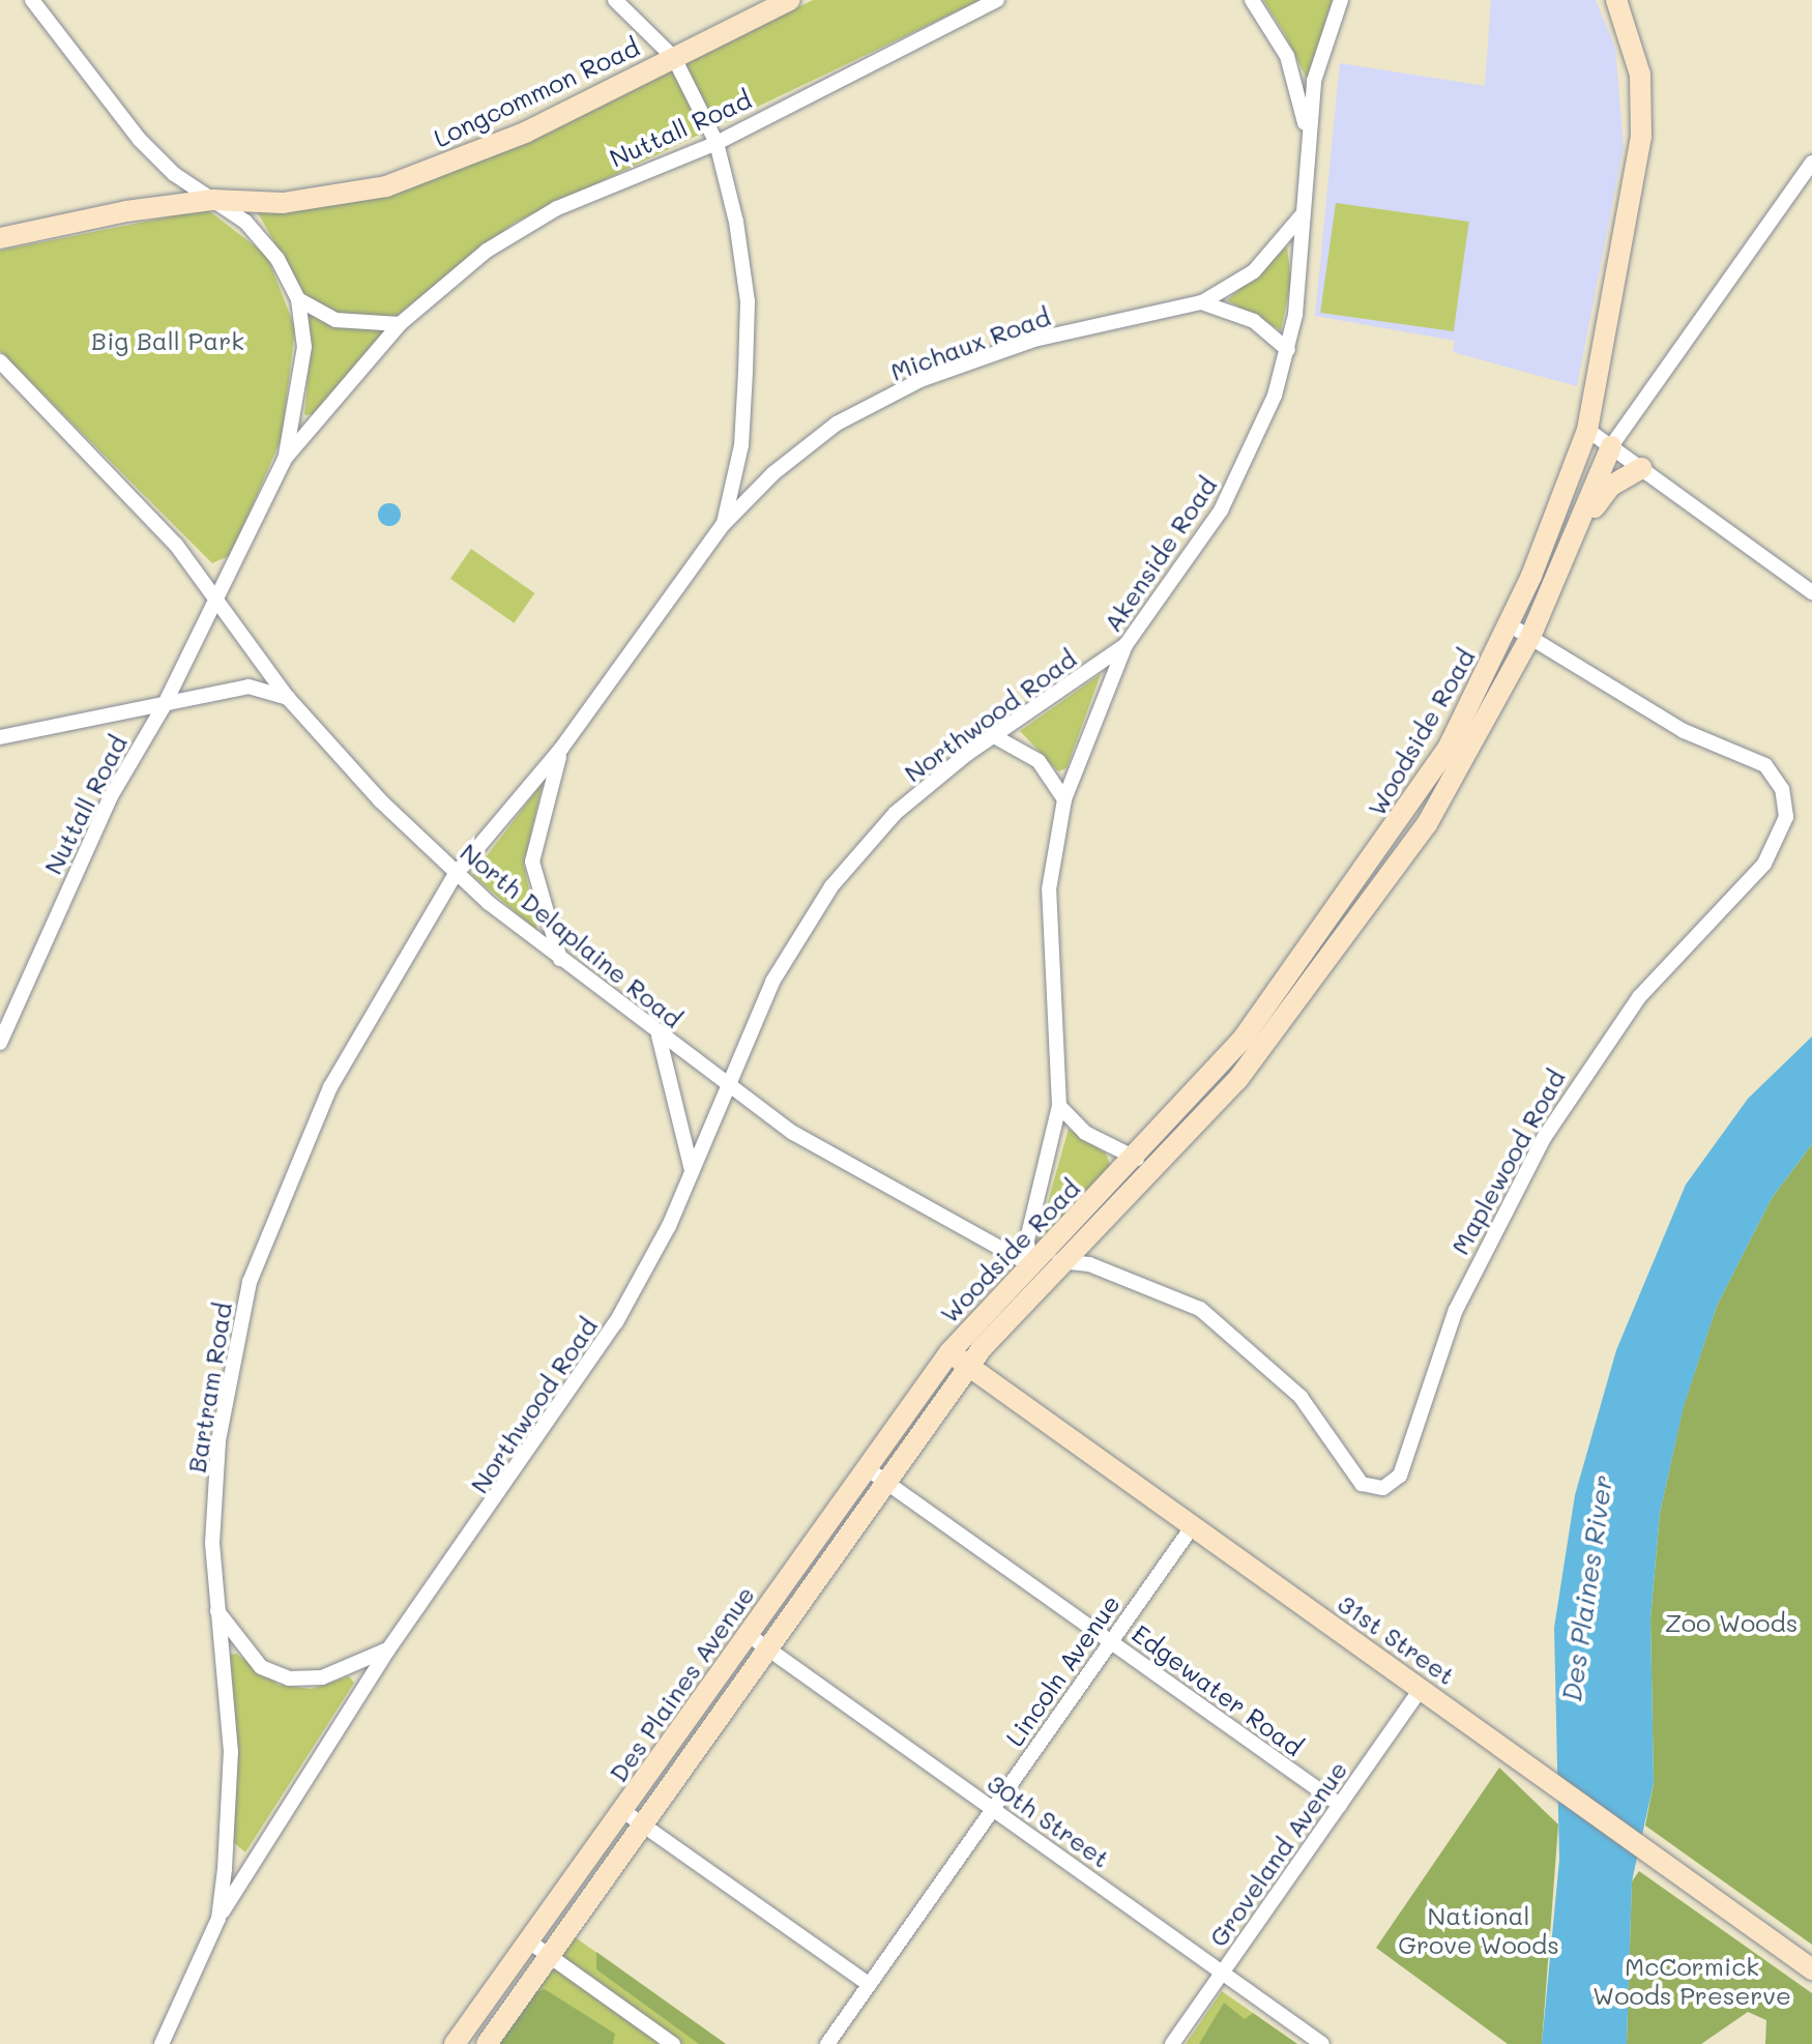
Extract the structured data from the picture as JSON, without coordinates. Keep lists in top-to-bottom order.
{
  "streets": {
    "street": [
      "Longcommon Road",
      "Nuttall Road",
      "Michaux Road",
      "Akenside Road",
      "Northwood Road",
      "Woodside Road",
      "North Delaplaine Road",
      "Maplewood Road",
      "Bartram Road",
      "31st Street",
      "Lincoln Avenue",
      "Des Plaines Avenue",
      "Edgewater Road",
      "30th Street",
      "Groveland Avenue"
    ]
  },
  "crossings": [
    ["Longcommon Road", "Nuttall Road"],
    ["Nuttall Road", "North Delaplaine Road"],
    ["Michaux Road", "Akenside Road"],
    ["Michaux Road", "North Delaplaine Road"],
    ["Michaux Road", "Bartram Road"],
    ["Akenside Road", "Northwood Road"],
    ["Akenside Road", "Woodside Road"],
    ["Akenside Road", "North Delaplaine Road"],
    ["Akenside Road", "Maplewood Road"],
    ["Northwood Road", "North Delaplaine Road"],
    ["Northwood Road", "Bartram Road"],
    ["Woodside Road", "North Delaplaine Road"],
    ["Woodside Road", "Maplewood Road"],
    ["Woodside Road", "31st Street"],
    ["Woodside Road", "Des Plaines Avenue"],
    ["North Delaplaine Road", "Maplewood Road"],
    ["North Delaplaine Road", "Bartram Road"],
    ["31st Street", "Lincoln Avenue"],
    ["31st Street", "Des Plaines Avenue"],
    ["31st Street", "Groveland Avenue"],
    ["Lincoln Avenue", "Edgewater Road"],
    ["Lincoln Avenue", "30th Street"],
    ["Des Plaines Avenue", "Edgewater Road"],
    ["Des Plaines Avenue", "30th Street"],
    ["Edgewater Road", "Groveland Avenue"],
    ["30th Street", "Groveland Avenue"]
  ],
  "water": ["Des Plaines River"],
  "parks": [
    "Big Ball Park",
    "Zoo Woods",
    "National Grove Woods",
    "McCormick Woods Preserve"
  ]
}
